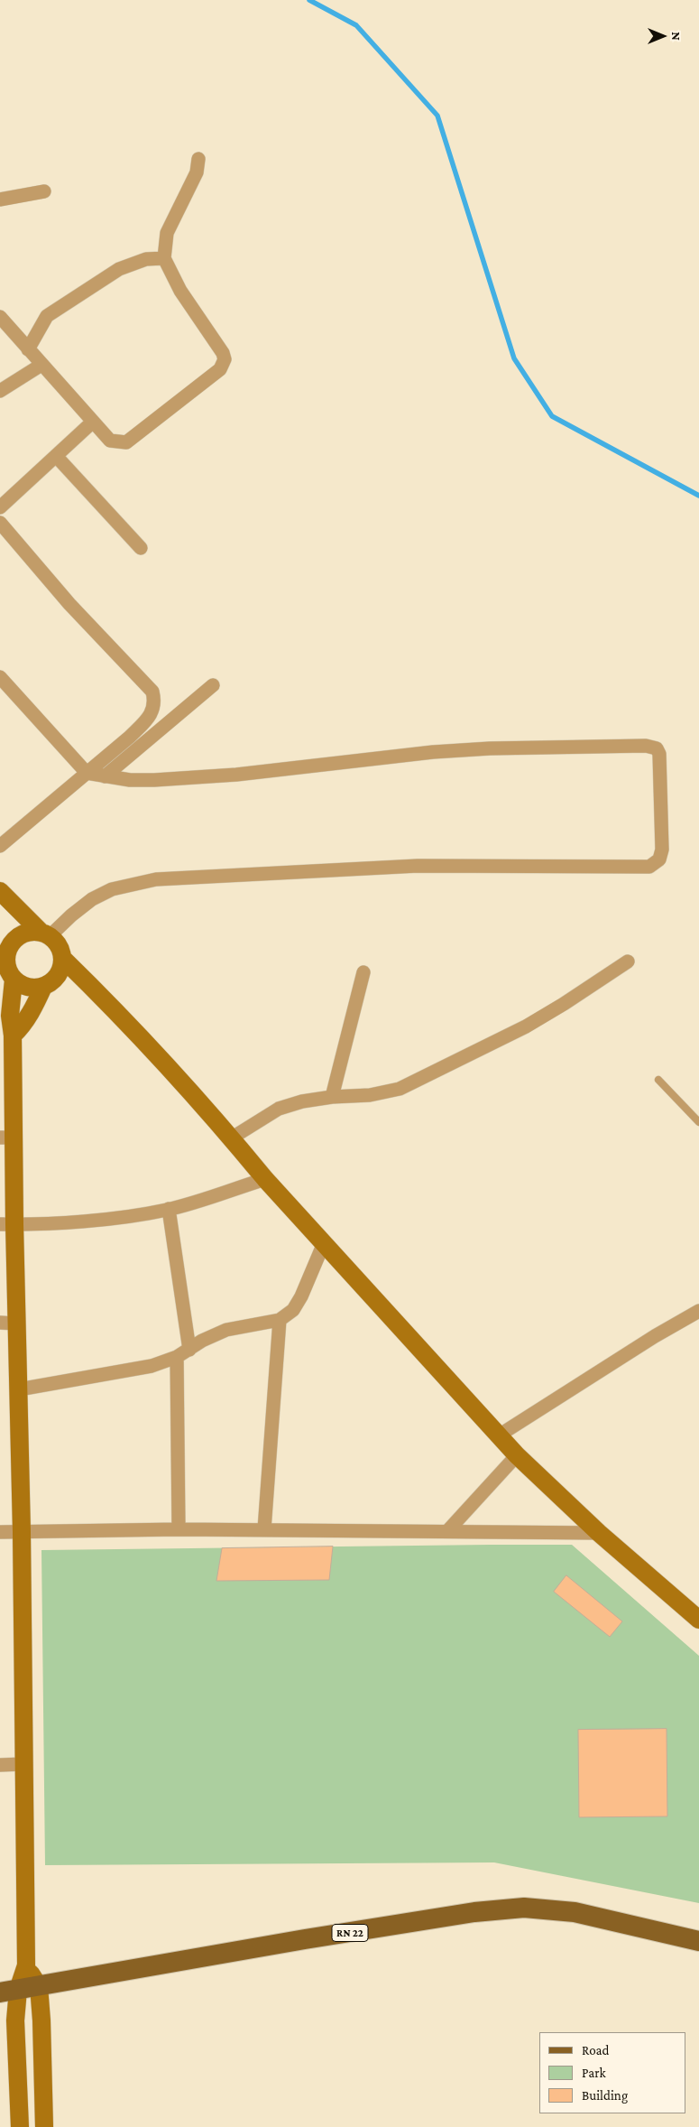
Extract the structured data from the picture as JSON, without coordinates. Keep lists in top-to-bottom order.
{
  "streets": {
    "main road": ["RN 22"]
  },
  "legend": ["Road", "Park", "Building"],
  "north": "right"
}
